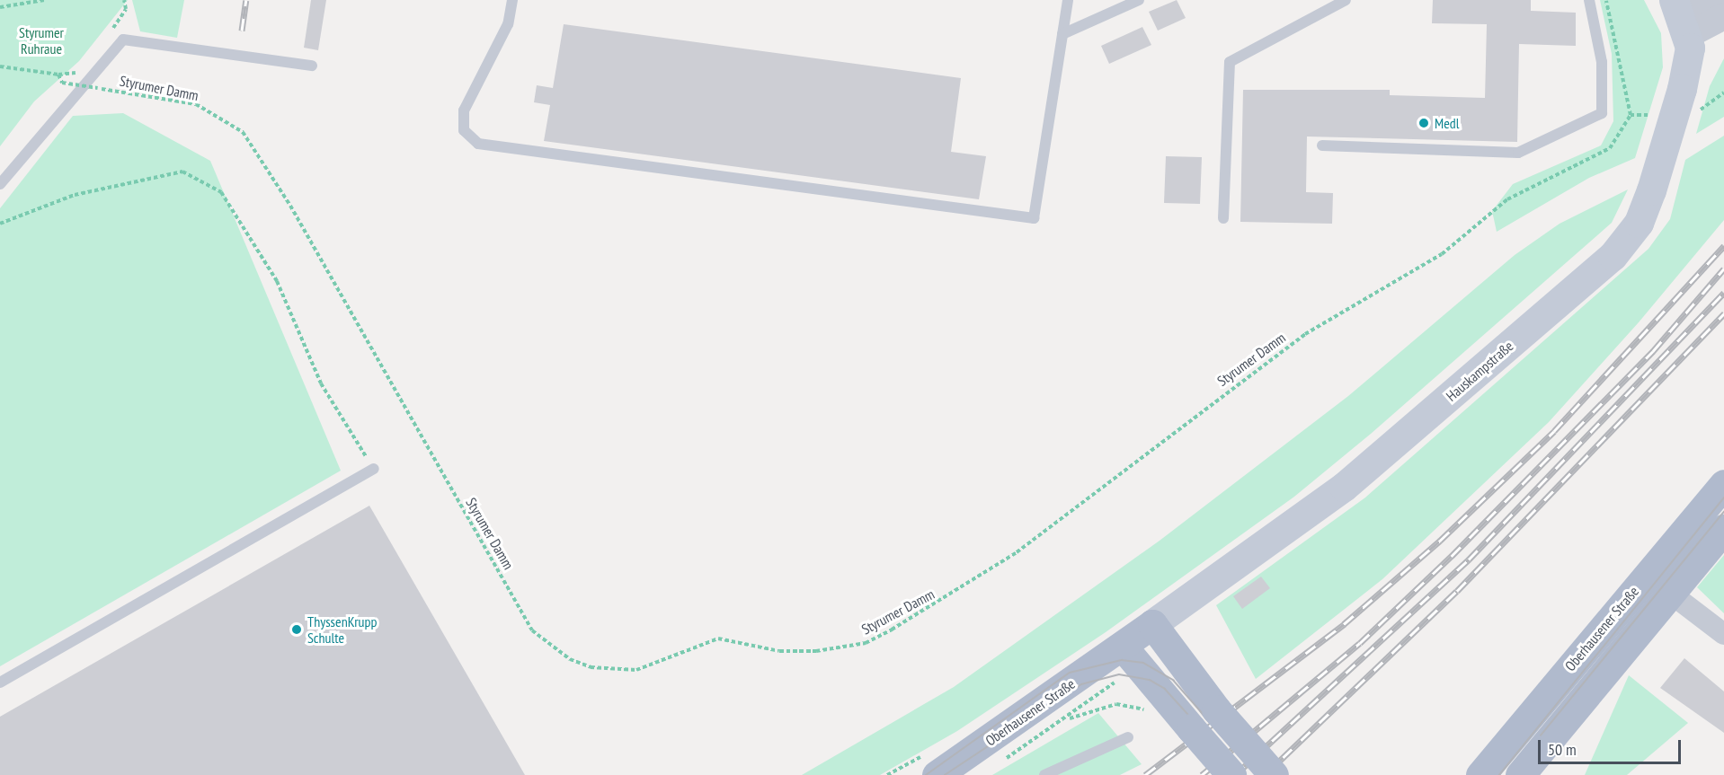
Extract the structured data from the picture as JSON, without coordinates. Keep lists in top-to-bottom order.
{
  "streets": {
    "main road": ["Hauskampstraße", "Oberhausener Straße"],
    "path": ["Styrumer Damm"]
  },
  "crossings": [
    ["Hauskampstraße", "Oberhausener Straße"]
  ],
  "parks": ["Styrumer Ruhraue"],
  "places": ["Medl", "ThyssenKrupp Schulte"],
  "scale_bar": "50 m"
}
